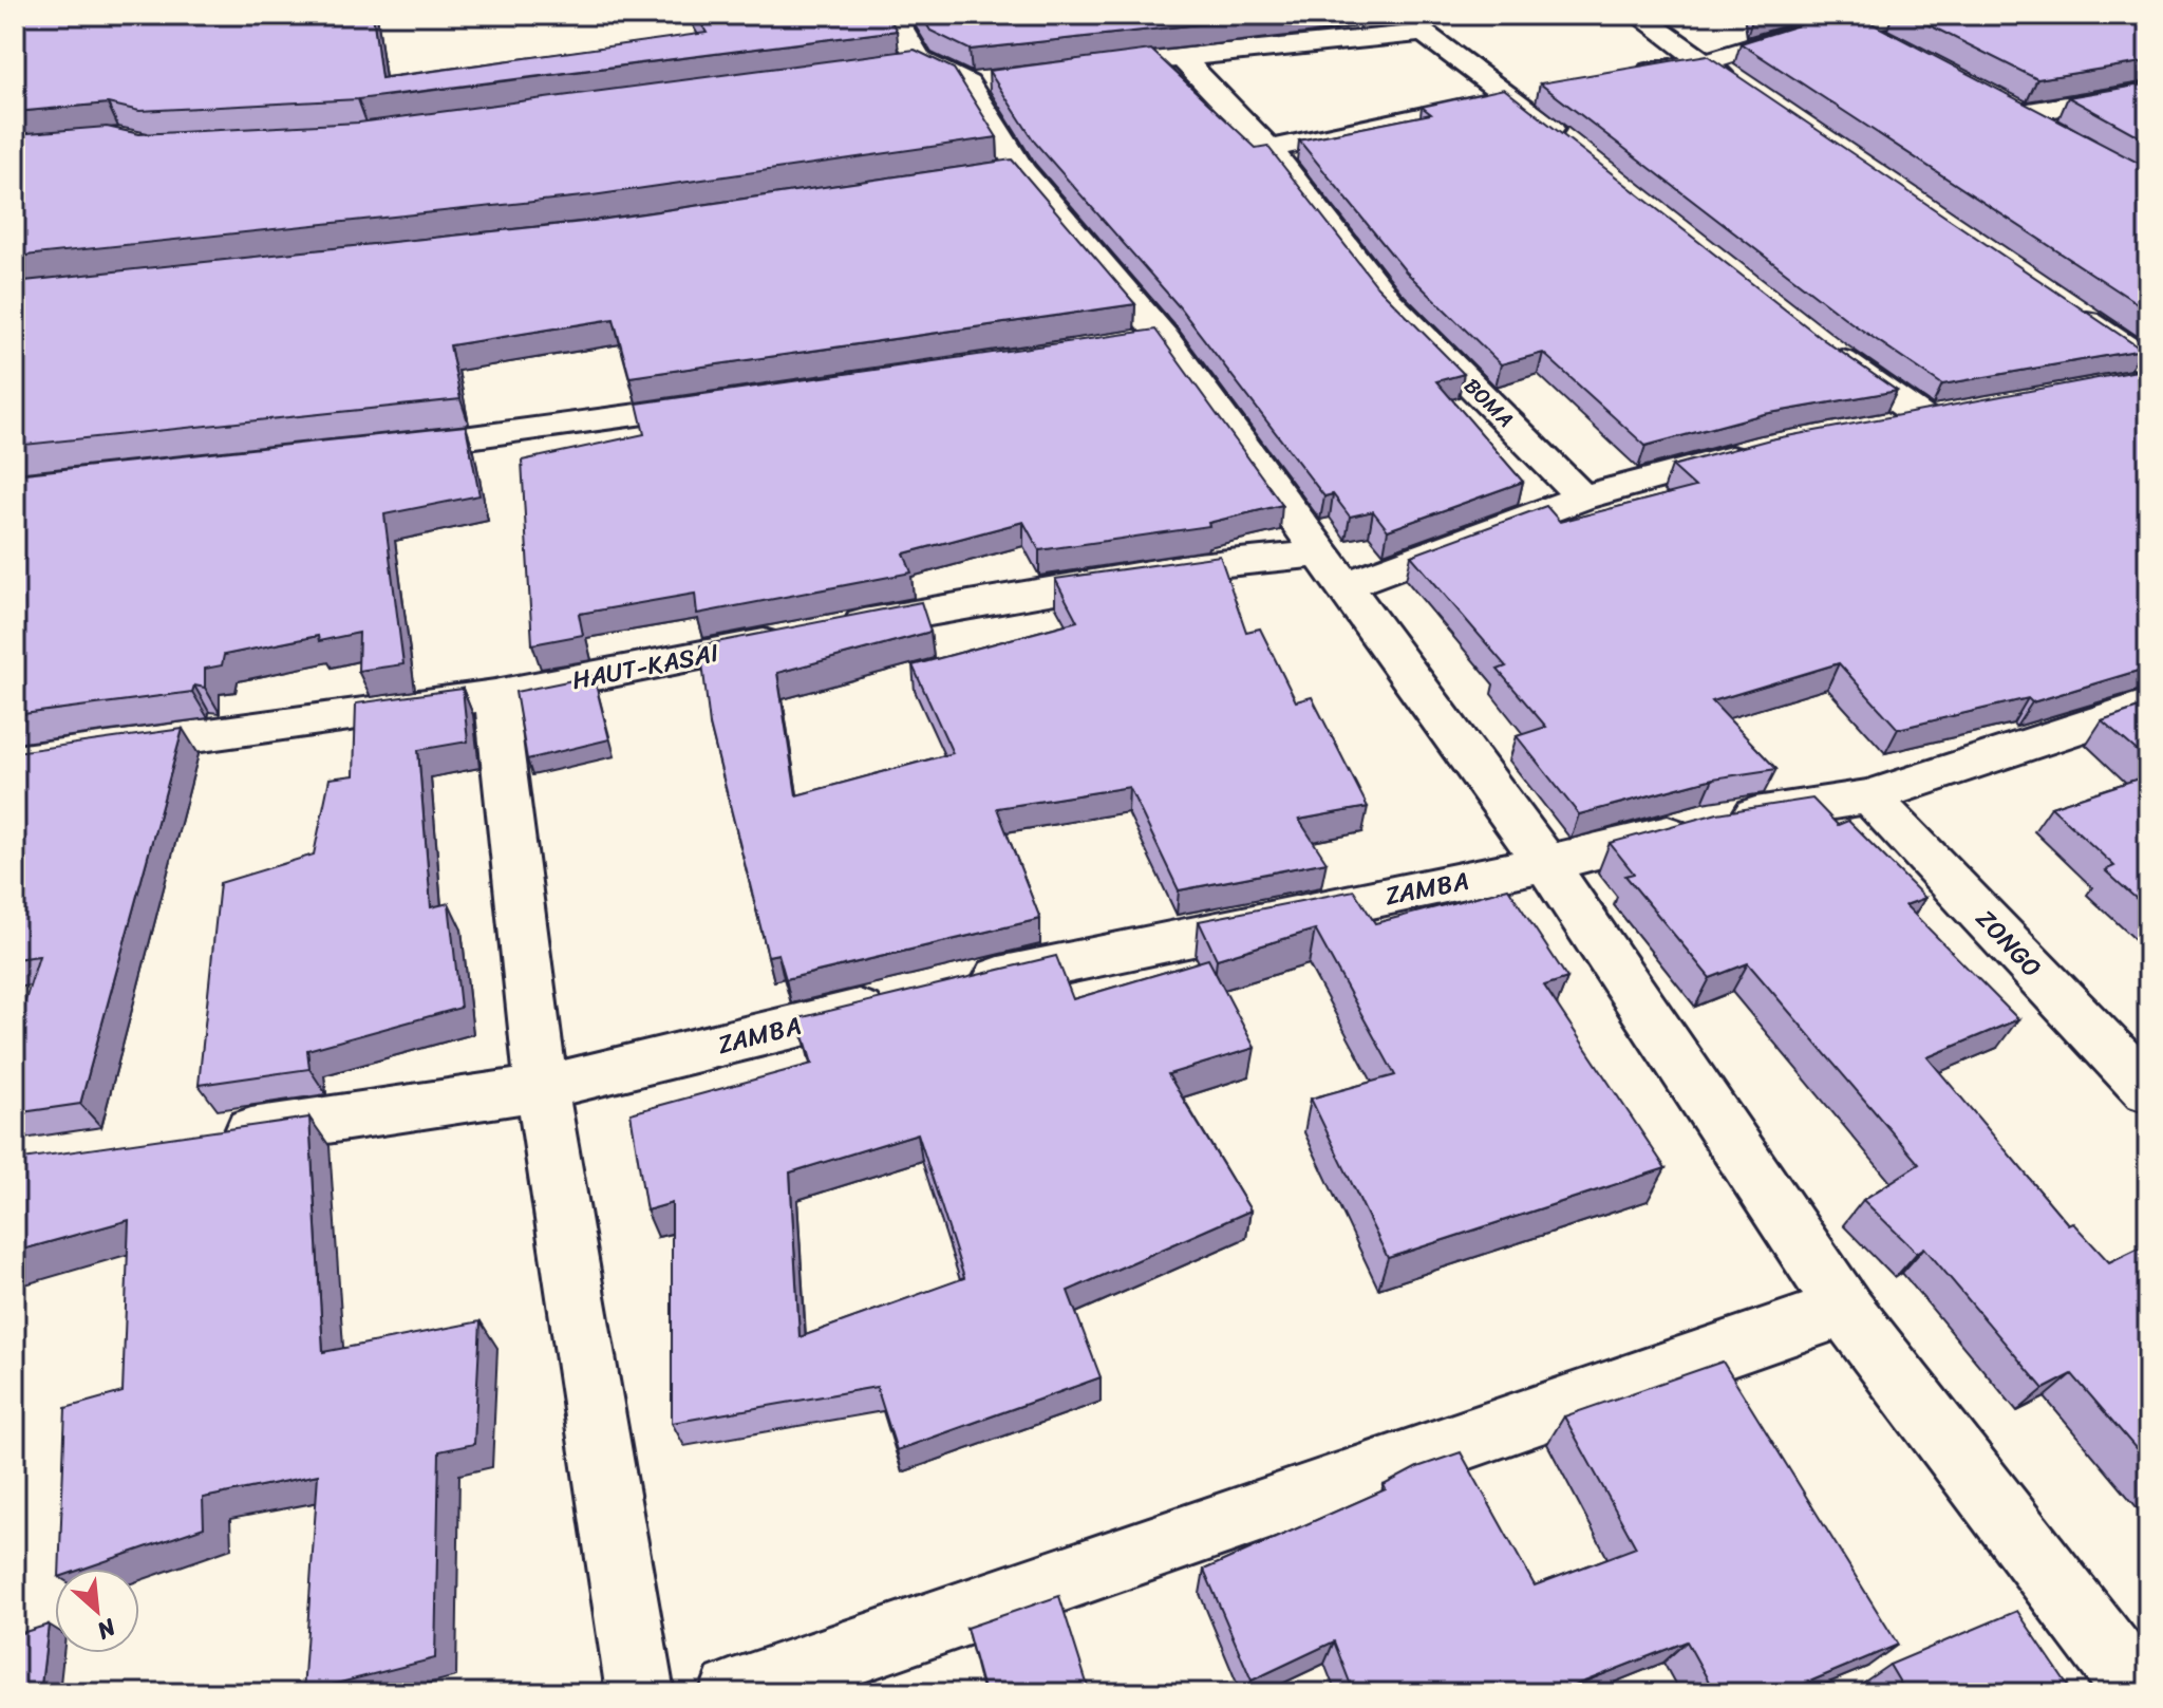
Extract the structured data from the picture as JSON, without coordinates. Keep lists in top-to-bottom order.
{
  "streets": {
    "street": [
      "BOMA",
      "HAUT-KASAI",
      "ZAMBA",
      "ZONGO"
    ]
  },
  "north": "bottom right"
}
